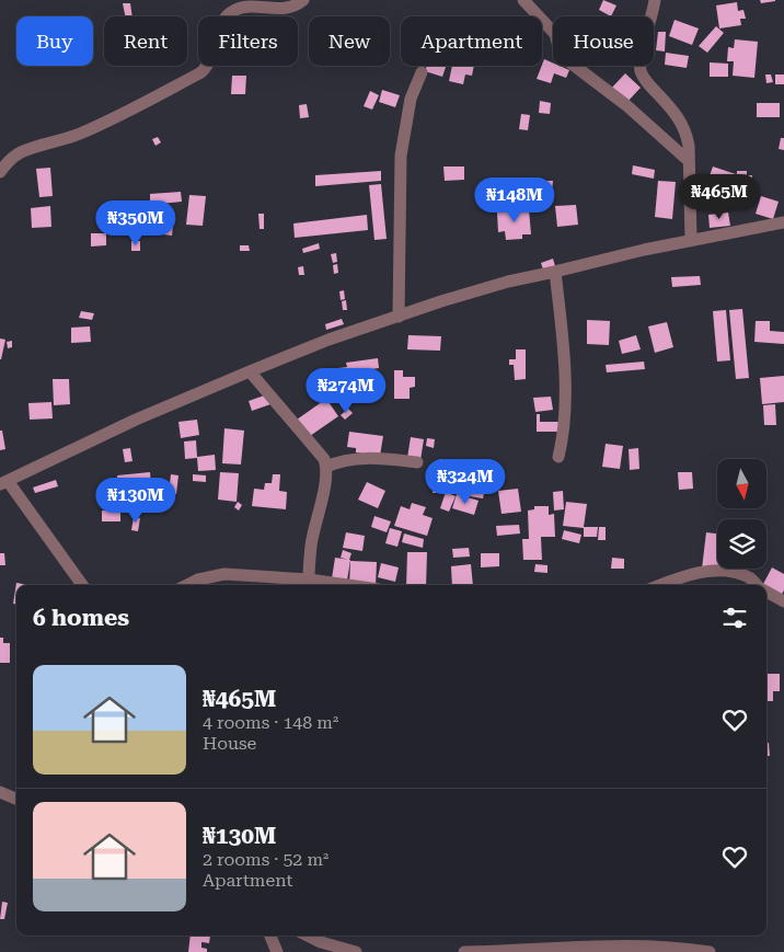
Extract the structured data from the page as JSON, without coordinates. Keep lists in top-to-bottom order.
{
  "north": "bottom",
  "page": {
    "chip": [
      "Buy",
      "Rent",
      "Filters",
      "New",
      "Apartment",
      "House"
    ],
    "price": [
      "₦465M",
      "₦148M",
      "₦350M",
      "₦274M",
      "₦324M",
      "₦130M"
    ],
    "heading": "6 homes",
    "list": [
      {
        "name": "₦465M",
        "note": "4 rooms · 148 m² · House"
      },
      {
        "name": "₦130M",
        "note": "2 rooms · 52 m² · Apartment"
      }
    ]
  }
}
